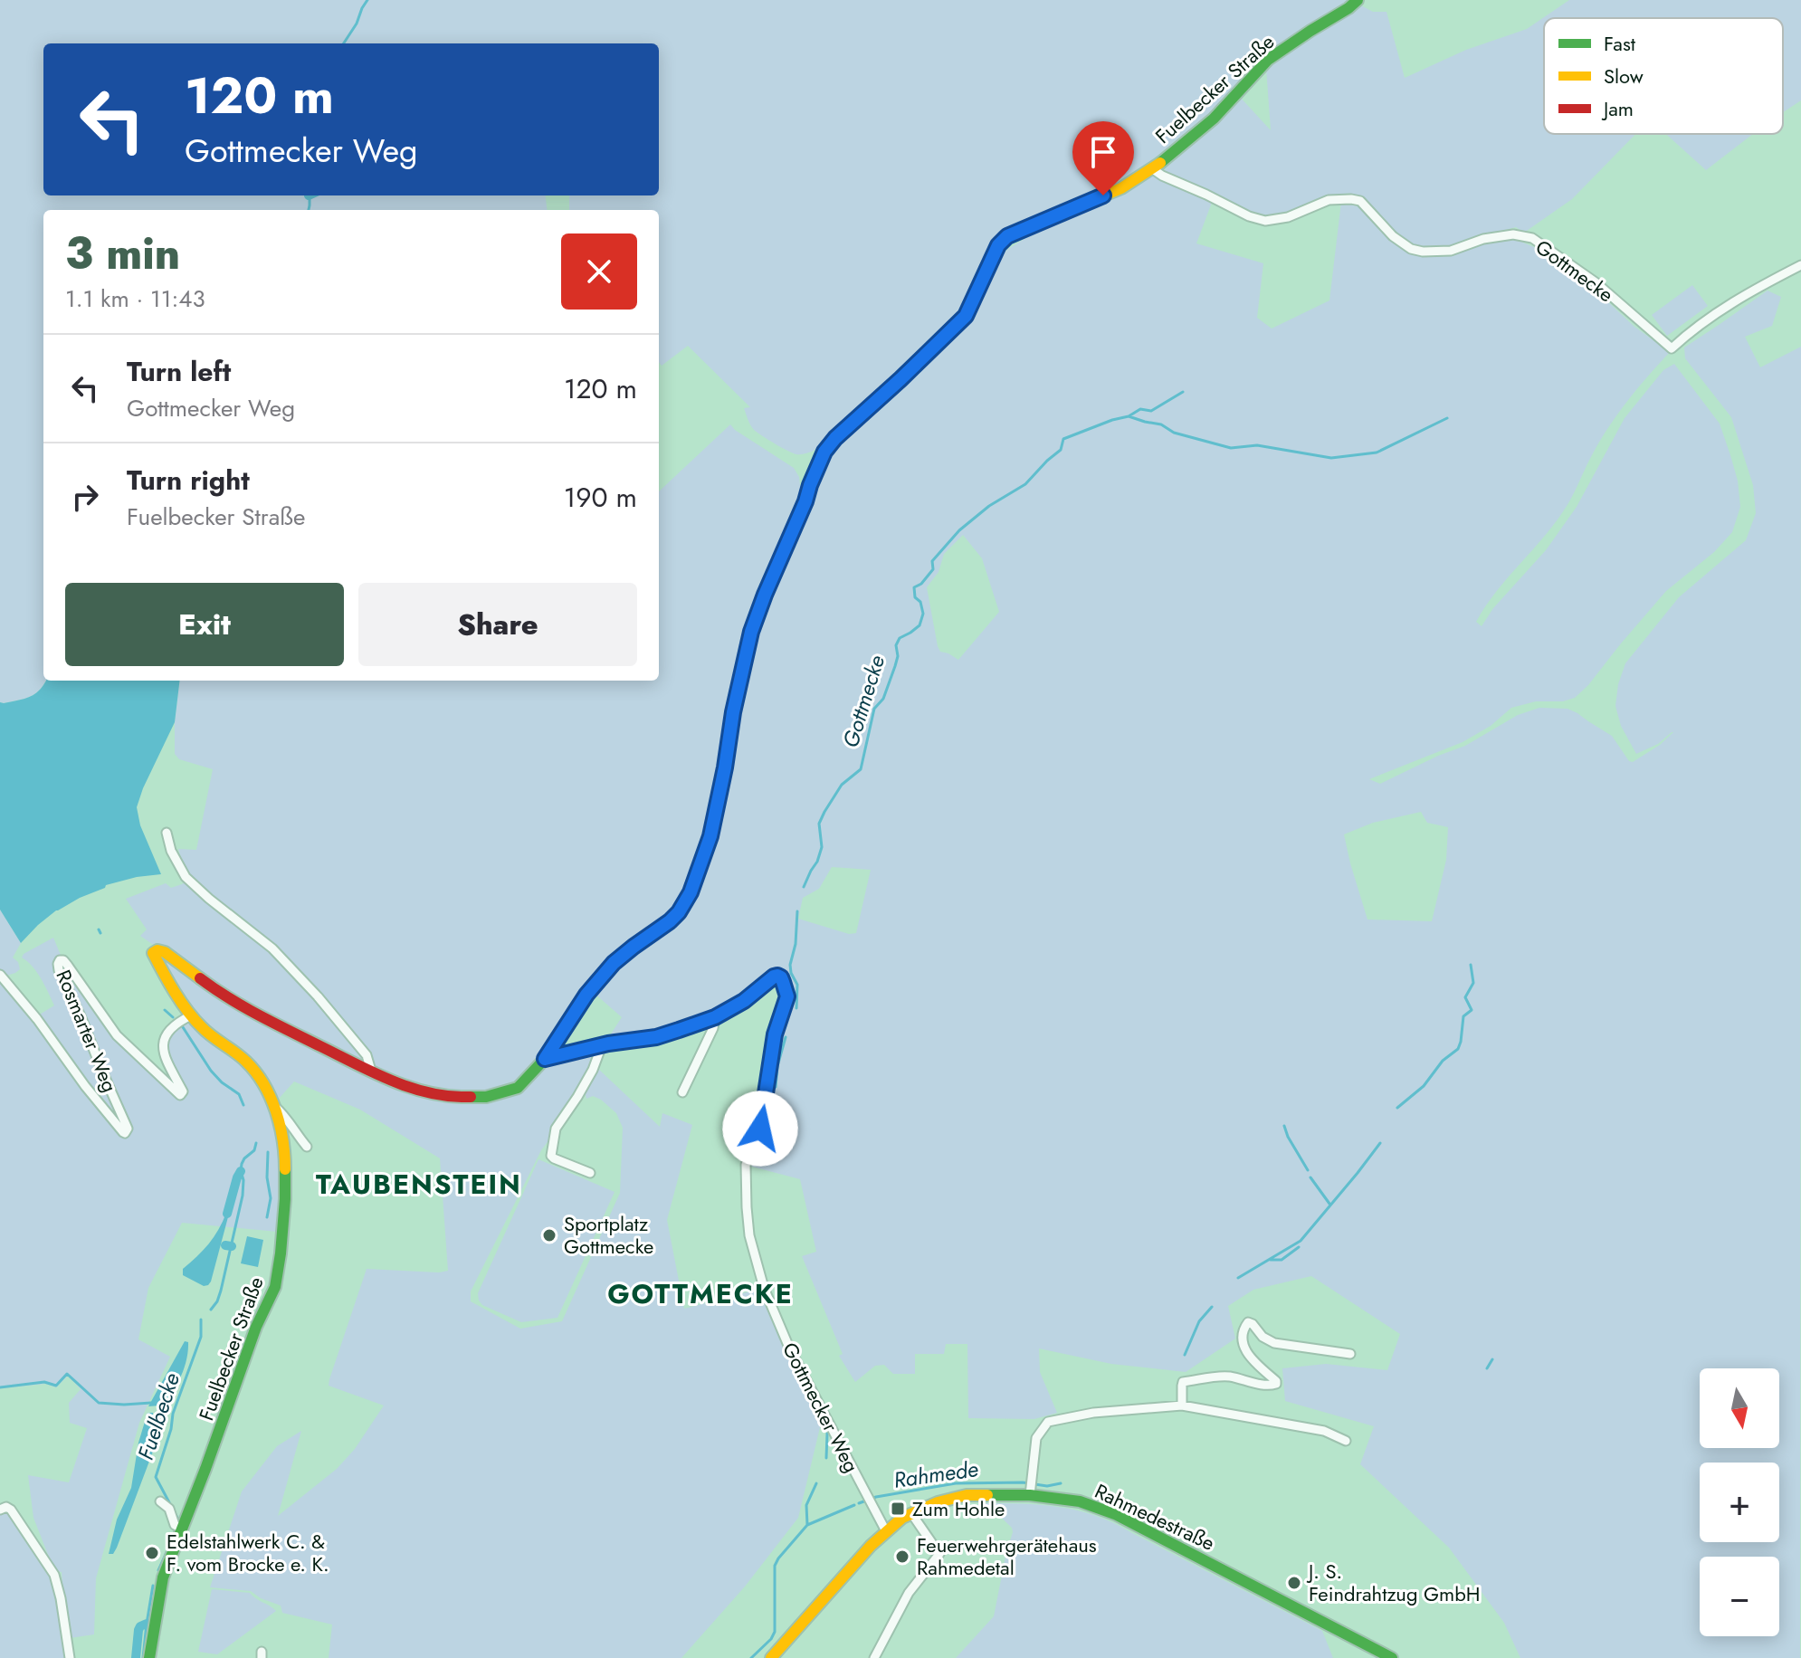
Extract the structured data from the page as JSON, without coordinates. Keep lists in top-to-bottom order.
{
  "streets": {
    "street": [
      "Fuelbecker Straße",
      "Gottmecke",
      "Rosmarter Weg",
      "Gottmecker Weg",
      "Rahmedestraße"
    ]
  },
  "crossings": [
    ["Fuelbecker Straße", "Gottmecke"],
    ["Fuelbecker Straße", "Rosmarter Weg"],
    ["Fuelbecker Straße", "Gottmecker Weg"],
    ["Gottmecker Weg", "Rahmedestraße"]
  ],
  "districts": ["TAUBENSTEIN", "GOTTMECKE"],
  "water": ["Gottmecke", "Fuelbecke", "Rahmede"],
  "places": {
    "other": [
      "Sportplatz Gottmecke",
      "Edelstahlwerk C. & F. vom Brocke e. K.",
      "Feuerwehrgerätehaus Rahmedetal",
      "J. S. Feindrahtzug GmbH"
    ],
    "transit": ["Zum Hohle"]
  },
  "legend": ["Fast", "Slow", "Jam"],
  "north": "bottom",
  "page": {
    "turn": ["120 m", "Gottmecker Weg"],
    "heading": ["3 min", "1.1 km · 11:43"],
    "list": [
      {
        "name": "Turn left",
        "note": "Gottmecker Weg",
        "value": "120 m"
      },
      {
        "name": "Turn right",
        "note": "Fuelbecker Straße",
        "value": "190 m"
      }
    ],
    "buttons": ["Exit", "Share"],
    "map_buttons": ["+", "−"]
  }
}
